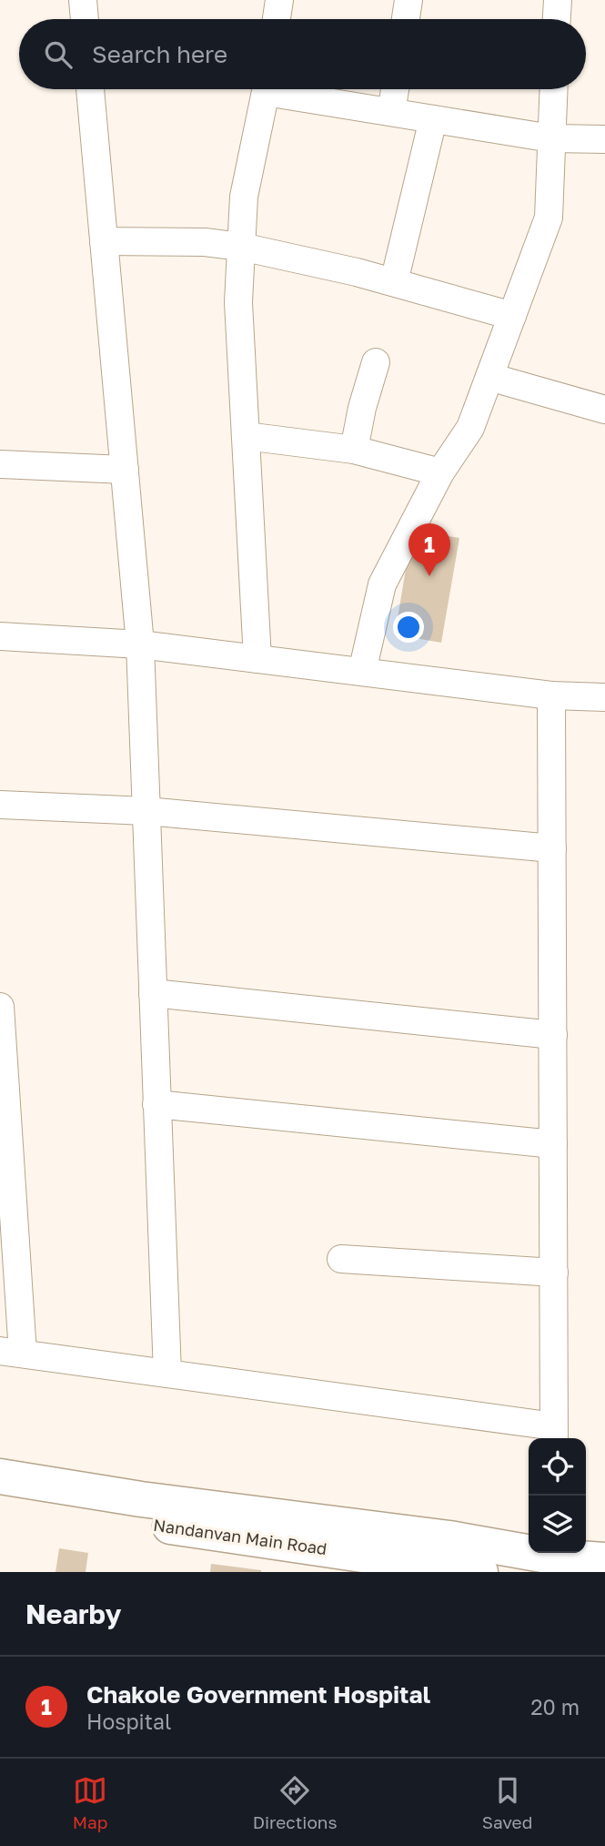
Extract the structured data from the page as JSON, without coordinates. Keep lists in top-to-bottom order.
{
  "streets": {
    "main road": ["Nandanvan Main Road"]
  },
  "page": {
    "search": "Search here",
    "pins": "1",
    "heading": "Nearby",
    "list": [
      {
        "mark": "1",
        "name": "Chakole Government Hospital",
        "note": "Hospital",
        "value": "20 m"
      }
    ],
    "nav": ["Map", "Directions", "Saved"]
  }
}
